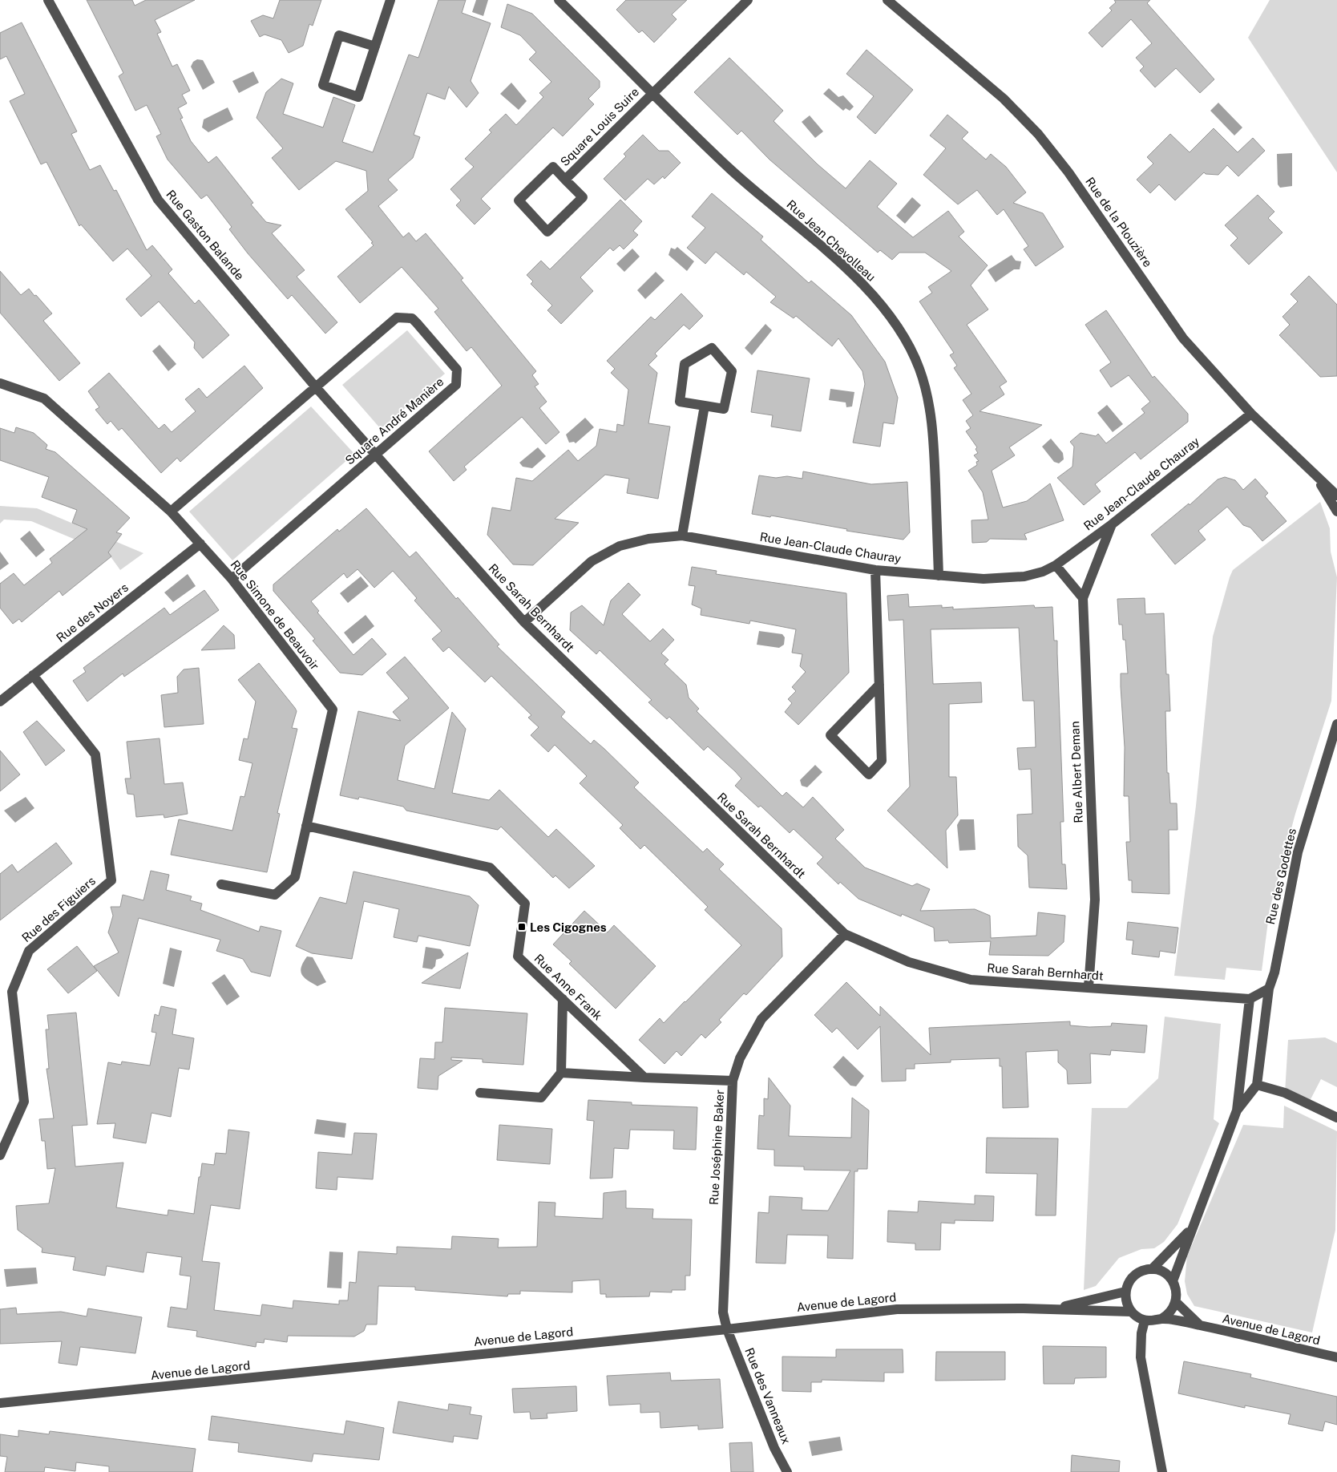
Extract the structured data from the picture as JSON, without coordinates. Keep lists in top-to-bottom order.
{
  "streets": {
    "street": [
      "Square Louis Suire",
      "Rue de la Plouzière",
      "Rue Gaston Balande",
      "Rue Jean Chevolleau",
      "Square André Manière",
      "Rue Jean-Claude Chauray",
      "Rue Sarah Bernhardt",
      "Rue des Noyers",
      "Rue Simone de Beauvoir",
      "Rue Albert Deman",
      "Rue des Godettes",
      "Rue des Figuiers",
      "Rue Anne Frank",
      "Rue Joséphine Baker",
      "Avenue de Lagord",
      "Rue des Vanneaux"
    ]
  },
  "crossings": [
    ["Square Louis Suire", "Rue Jean Chevolleau"],
    ["Rue de la Plouzière", "Rue Jean-Claude Chauray"],
    ["Rue Gaston Balande", "Square André Manière"],
    ["Rue Gaston Balande", "Rue Sarah Bernhardt"],
    ["Rue Jean Chevolleau", "Rue Jean-Claude Chauray"],
    ["Square André Manière", "Rue Sarah Bernhardt"],
    ["Square André Manière", "Rue Simone de Beauvoir"],
    ["Rue Jean-Claude Chauray", "Rue Sarah Bernhardt"],
    ["Rue Sarah Bernhardt", "Rue Albert Deman"],
    ["Rue Sarah Bernhardt", "Rue Joséphine Baker"],
    ["Rue des Noyers", "Rue Simone de Beauvoir"],
    ["Rue des Noyers", "Rue des Figuiers"],
    ["Rue Simone de Beauvoir", "Rue Anne Frank"],
    ["Rue Joséphine Baker", "Avenue de Lagord"],
    ["Rue Joséphine Baker", "Rue des Vanneaux"],
    ["Avenue de Lagord", "Rue des Vanneaux"]
  ],
  "places": {
    "transit": ["Les Cigognes"]
  }
}
